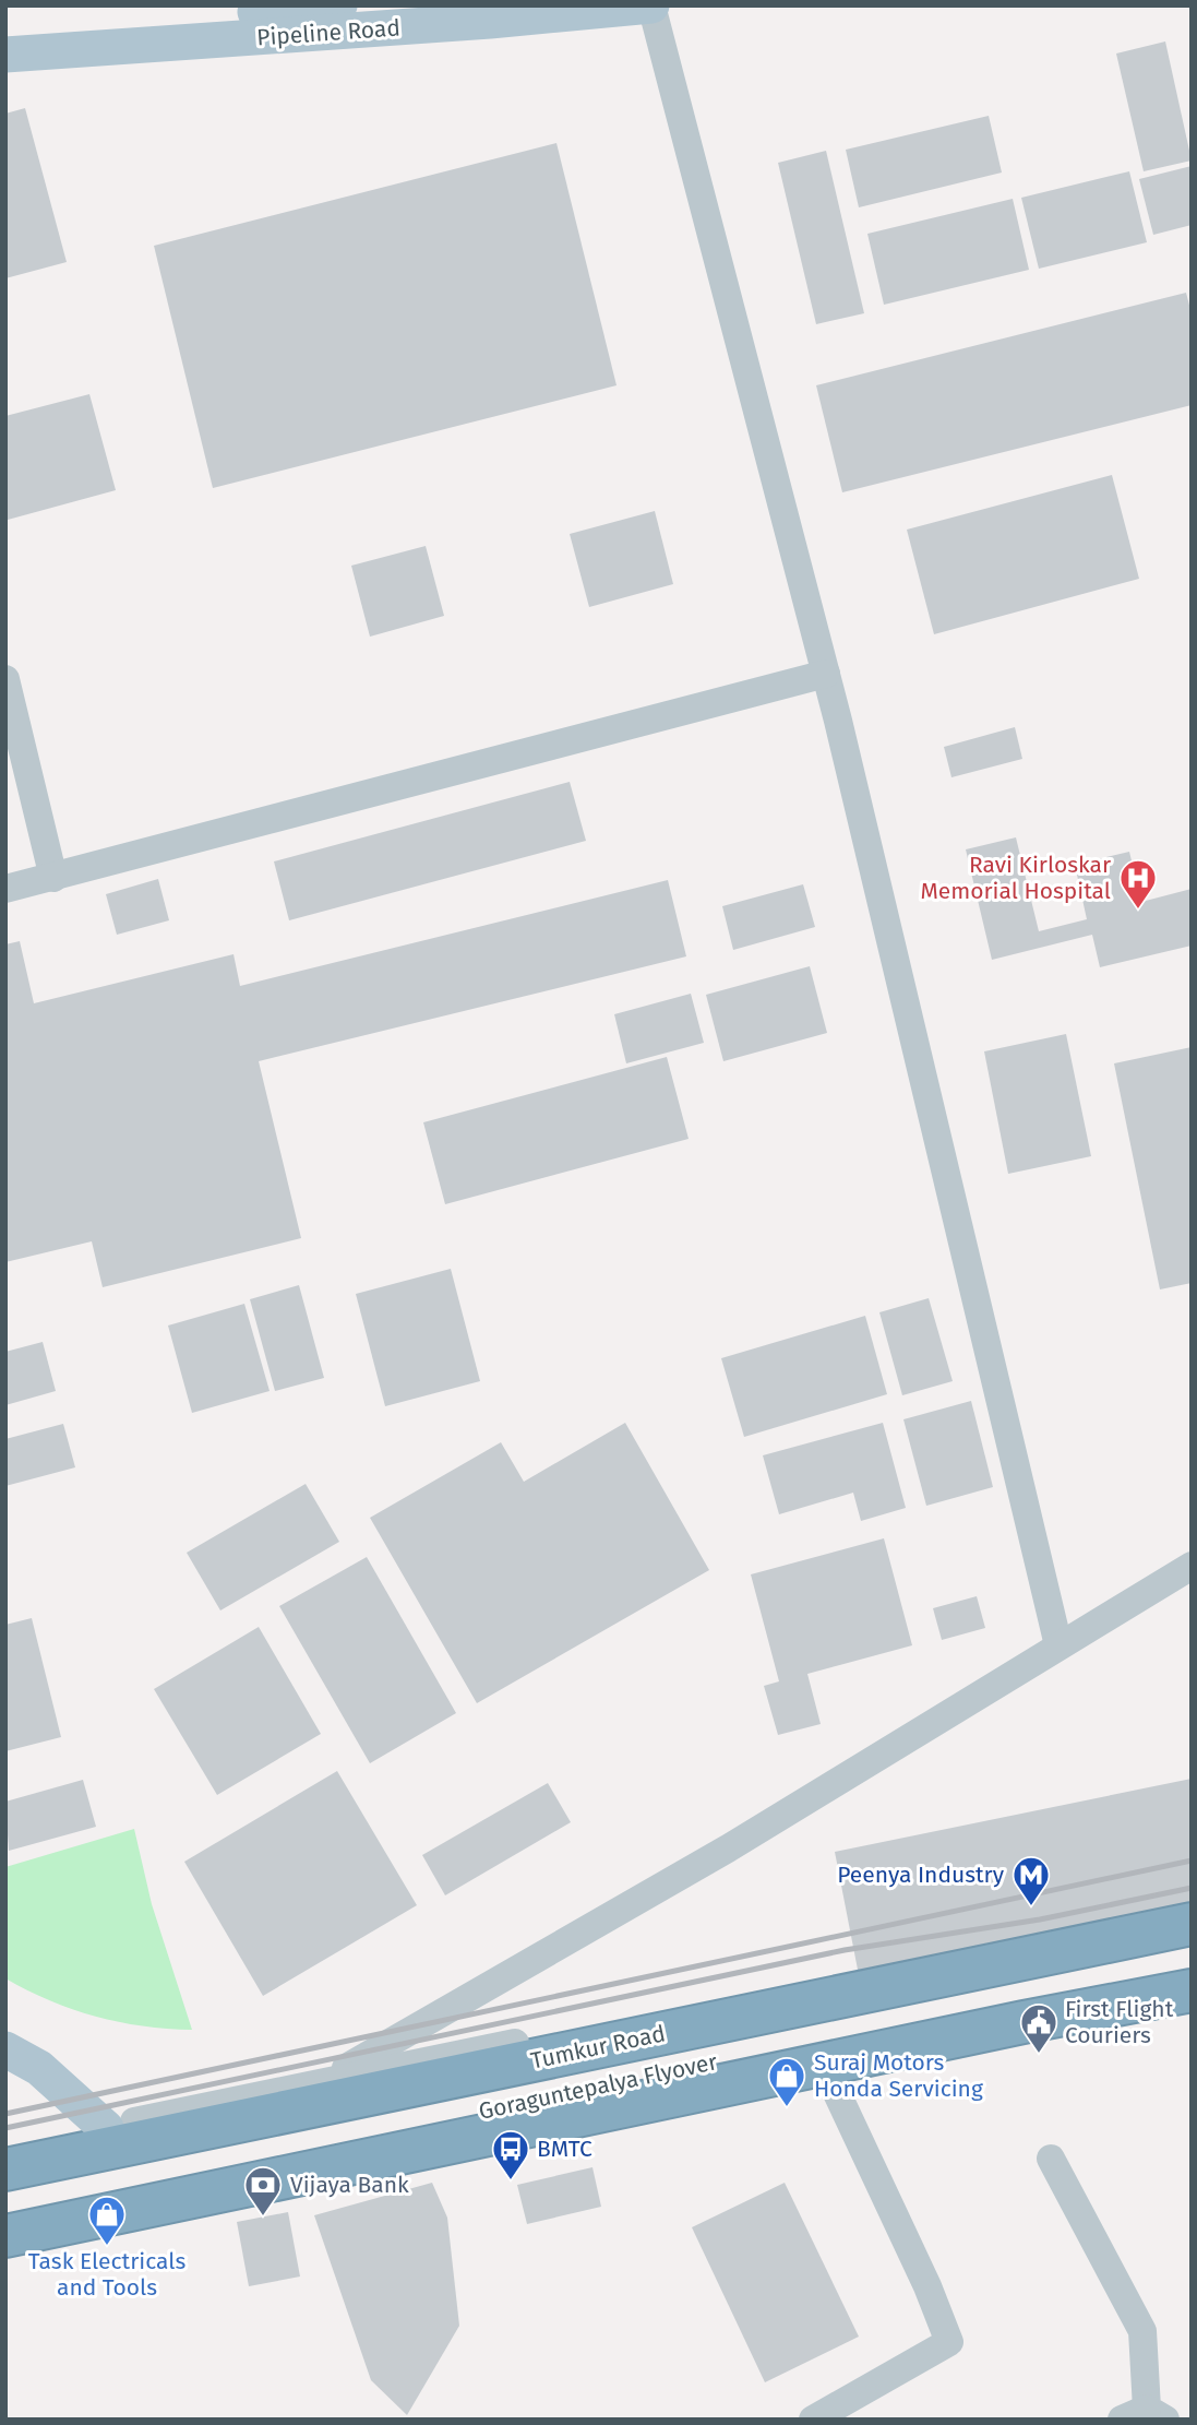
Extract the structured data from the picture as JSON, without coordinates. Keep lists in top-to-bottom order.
{
  "streets": {
    "highway": ["Tumkur Road", "Goraguntepalya Flyover"],
    "main road": ["Pipeline Road"]
  },
  "places": {
    "hospital": ["Ravi Kirloskar Memorial Hospital"],
    "metro station": ["Peenya Industry"],
    "public building": ["First Flight Couriers"],
    "shop": ["Suraj Motors Honda Servicing", "Task Electricals and Tools"],
    "bus stop": ["BMTC"],
    "bank": ["Vijaya Bank"]
  }
}
